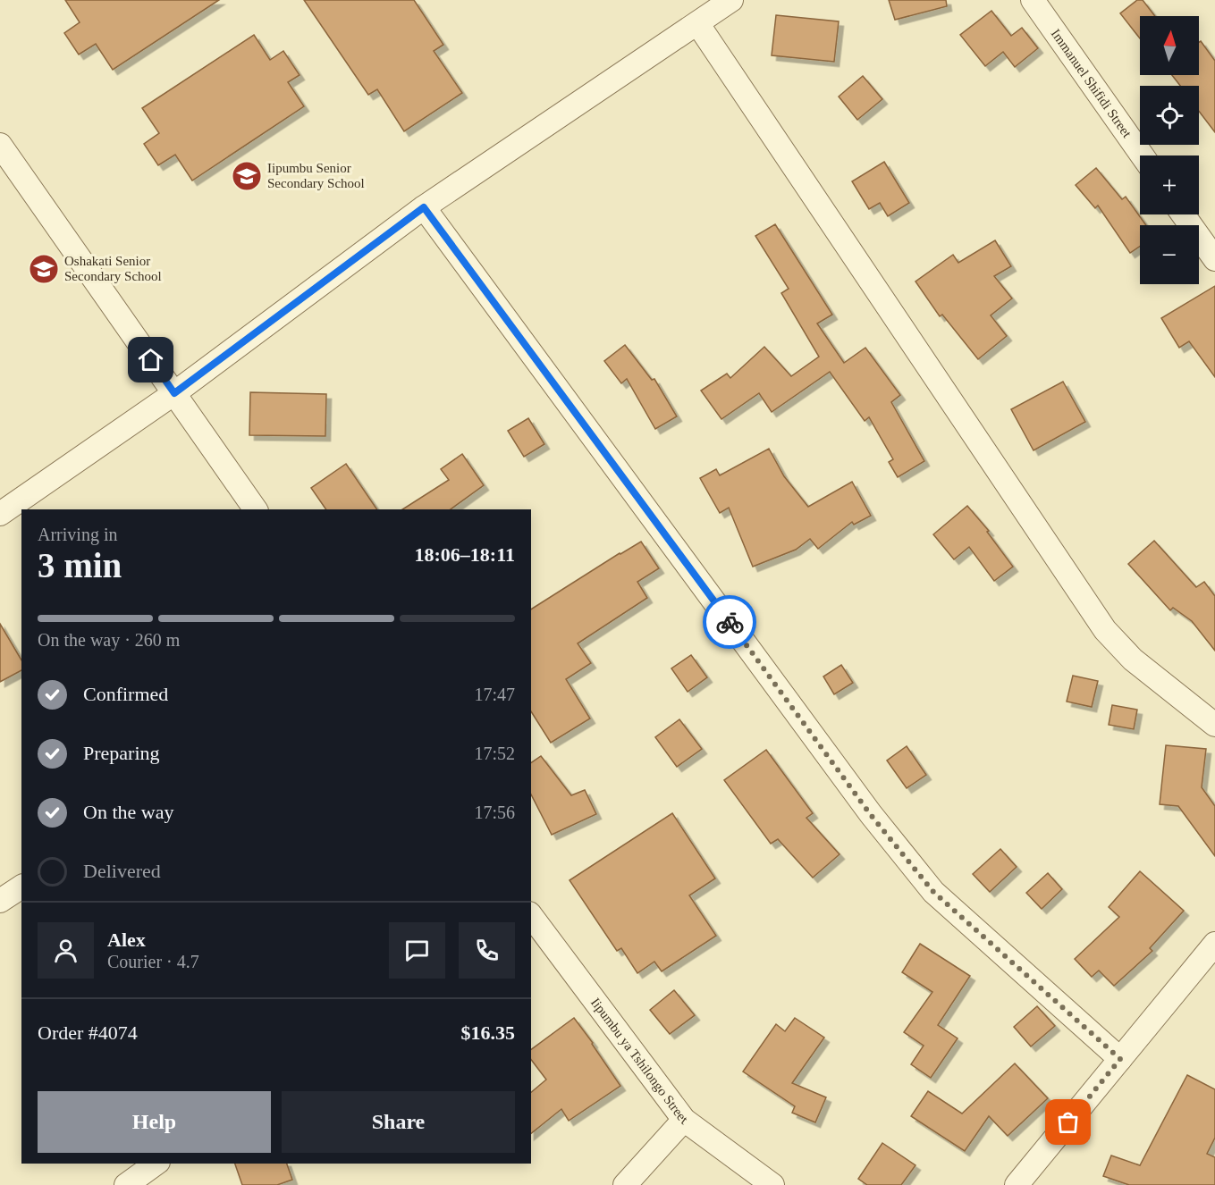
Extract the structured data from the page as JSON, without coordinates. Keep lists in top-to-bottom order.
{
  "streets": {
    "street": ["Immanuel Shifidi Street", "Iipumbu ya Tshilongo Street"]
  },
  "places": {
    "school or university": ["Iipumbu Senior Secondary School", "Oshakati Senior Secondary School"]
  },
  "north": "top",
  "page": {
    "map_buttons": ["+", "−"],
    "heading": ["3 min", "Arriving in", "18:06–18:11"],
    "panel": [
      "Alex",
      "Courier · 4.7",
      "Order #4074",
      "$16.35"
    ],
    "bar": "On the way · 260 m",
    "list": [
      ["Confirmed", "17:47"],
      ["Preparing", "17:52"],
      ["On the way", "17:56"],
      "Delivered"
    ],
    "buttons": ["Help", "Share"]
  }
}
